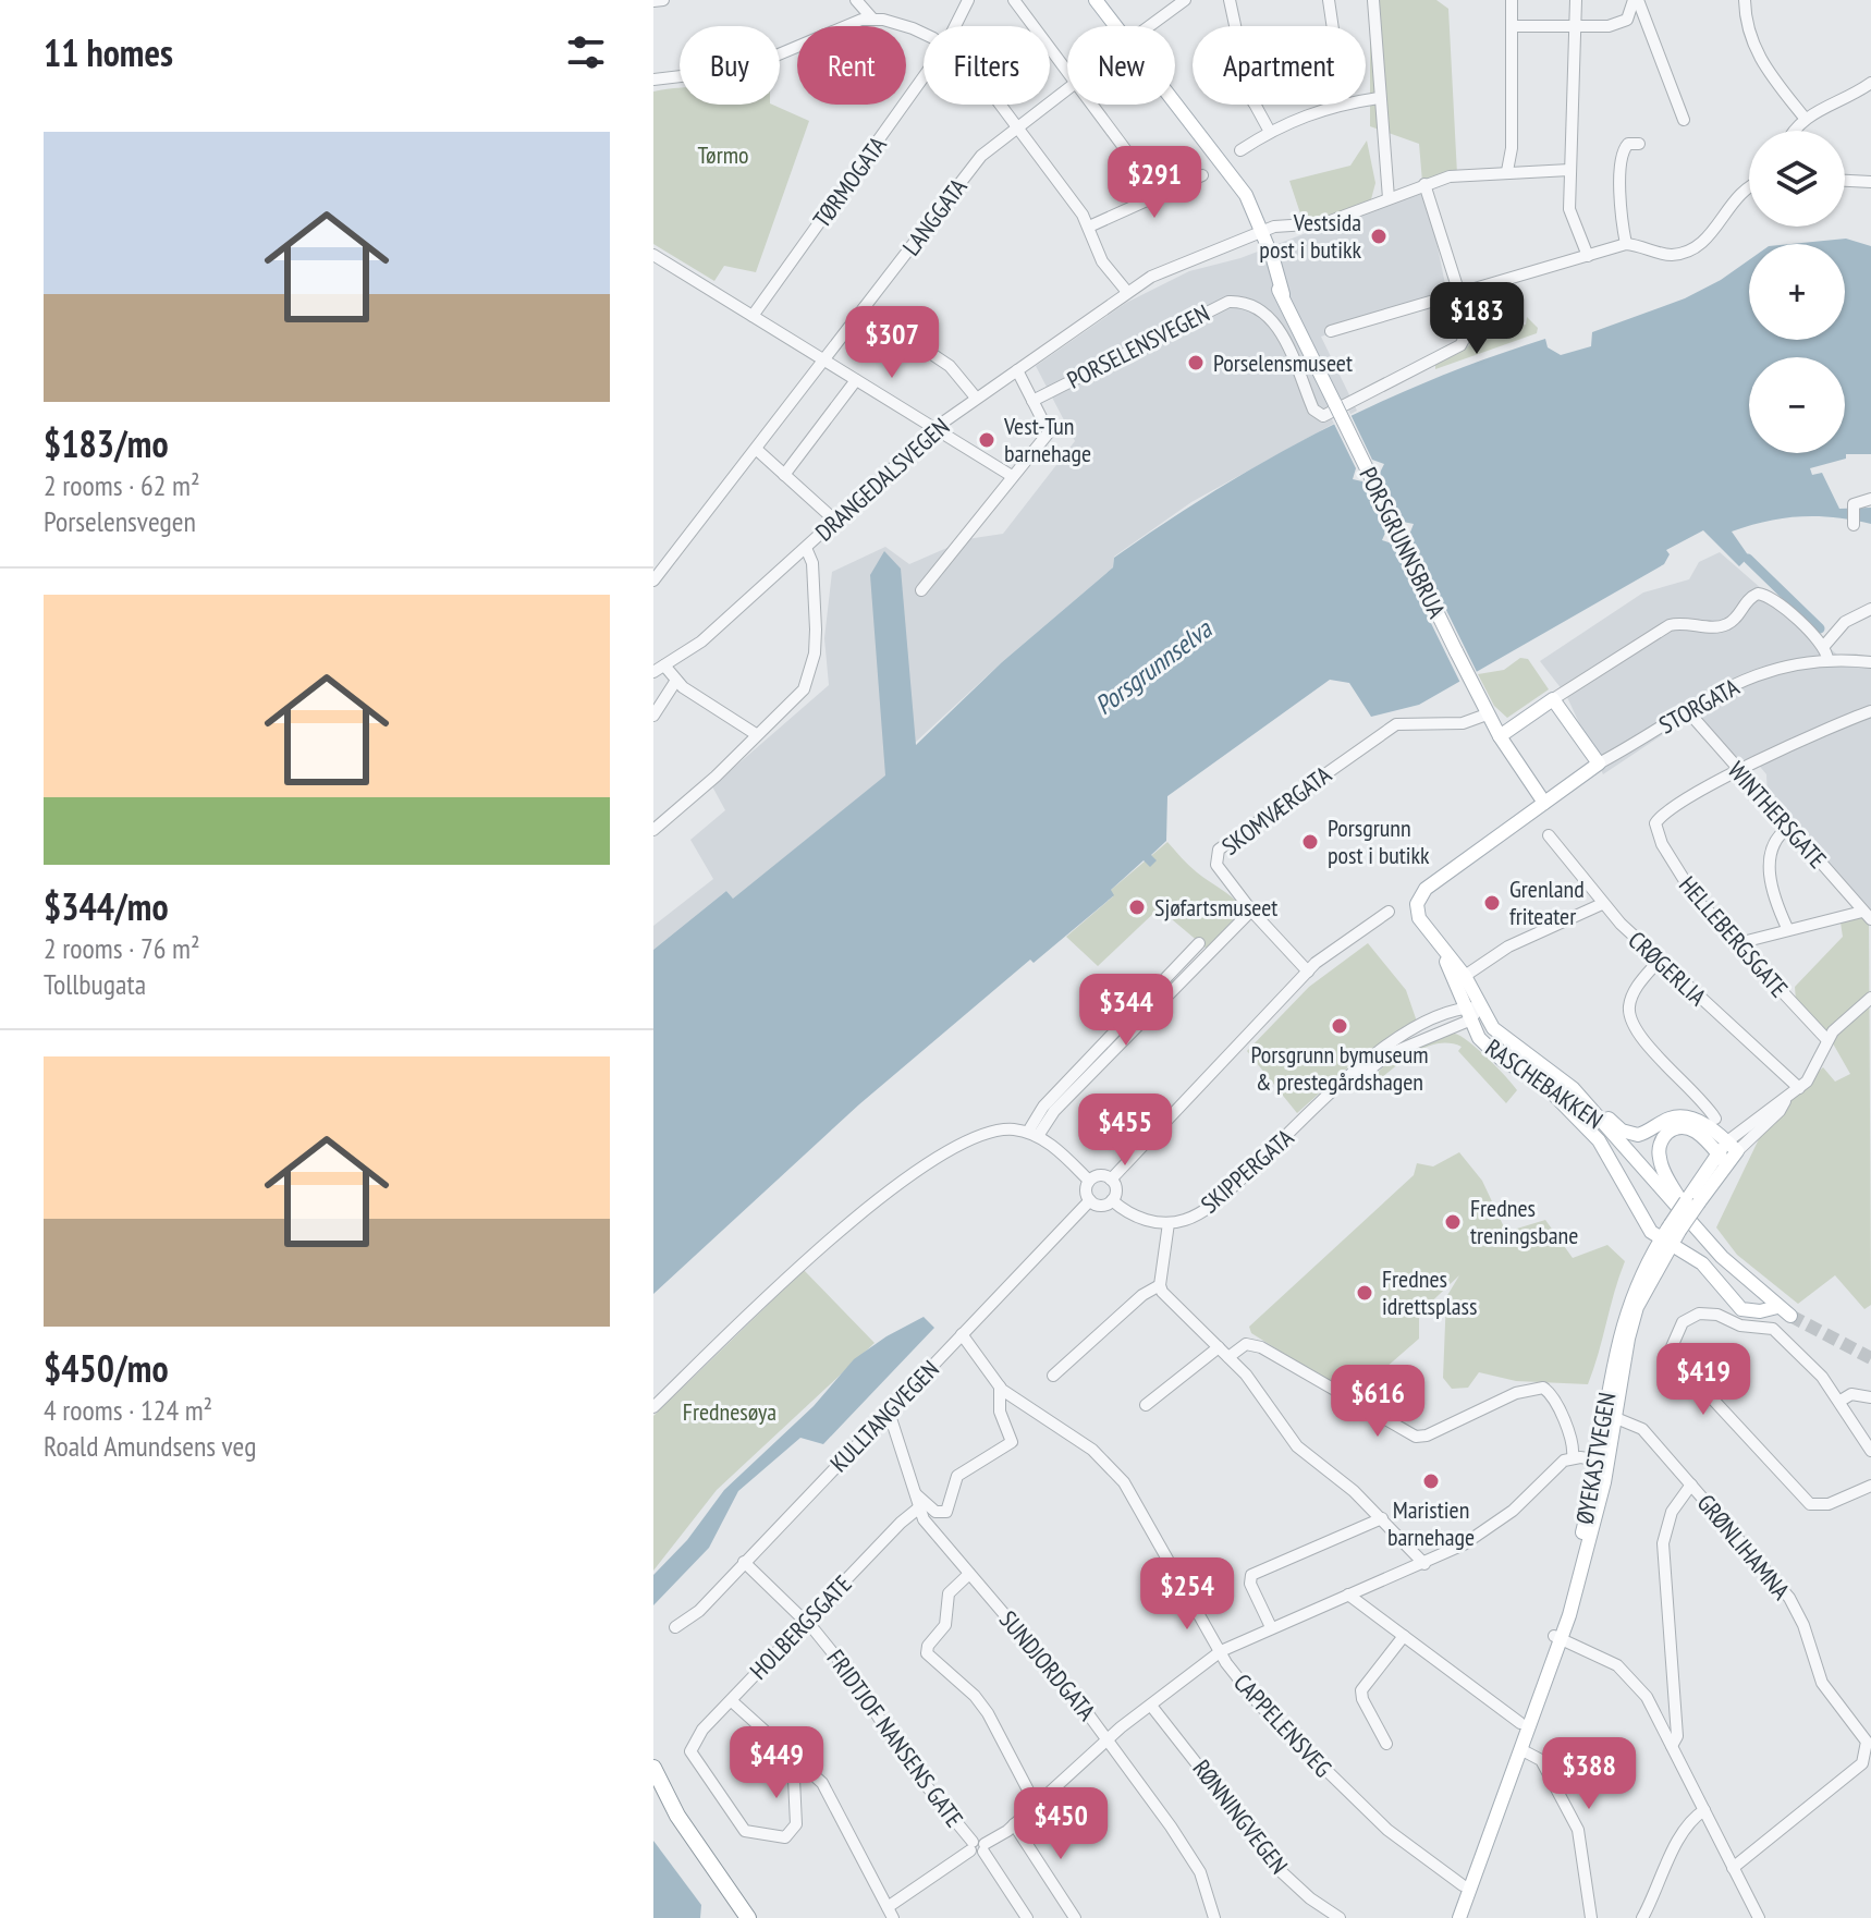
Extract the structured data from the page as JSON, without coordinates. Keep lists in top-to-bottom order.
{
  "streets": {
    "main road": [
      "PORSGRUNNSBRUA",
      "STORGATA",
      "RASCHEBAKKEN",
      "ØYEKASTVEGEN"
    ],
    "street": [
      "TØRMOGATA",
      "LANGGATA",
      "PORSELENSVEGEN",
      "DRANGEDALSVEGEN",
      "SKOMVÆRGATA",
      "WINTHERSGATE",
      "HELLEBERGSGATE",
      "CRØGERLIA",
      "SKIPPERGATA",
      "KULLTANGVEGEN",
      "GRØNLIHAMNA",
      "HOLBERGSGATE",
      "SUNDJORDGATA",
      "CAPPELENSVEG",
      "FRIDTJOF NANSENS GATE",
      "RØNNINGVEGEN"
    ]
  },
  "crossings": [
    ["PORSELENSVEGEN", "DRANGEDALSVEGEN"],
    ["DRANGEDALSVEGEN", "PORSGRUNNSBRUA"],
    ["PORSGRUNNSBRUA", "SKOMVÆRGATA"],
    ["STORGATA", "WINTHERSGATE"],
    ["STORGATA", "RASCHEBAKKEN"],
    ["WINTHERSGATE", "HELLEBERGSGATE"],
    ["RASCHEBAKKEN", "SKIPPERGATA"],
    ["KULLTANGVEGEN", "SUNDJORDGATA"],
    ["KULLTANGVEGEN", "CAPPELENSVEG"],
    ["KULLTANGVEGEN", "FRIDTJOF NANSENS GATE"],
    ["ØYEKASTVEGEN", "GRØNLIHAMNA"],
    ["HOLBERGSGATE", "SUNDJORDGATA"],
    ["HOLBERGSGATE", "FRIDTJOF NANSENS GATE"],
    ["SUNDJORDGATA", "CAPPELENSVEG"]
  ],
  "water": ["Porsgrunnselva"],
  "parks": ["Tørmo", "Frednesøya"],
  "places": [
    "Vestsida post i butikk",
    "Porselensmuseet",
    "Vest-Tun barnehage",
    "Porsgrunn post i butikk",
    "Grenland friteater",
    "Sjøfartsmuseet",
    "Porsgrunn bymuseum & prestegårdshagen",
    "Frednes treningsbane",
    "Frednes idrettsplass",
    "Maristien barnehage"
  ],
  "page": {
    "heading": "11 homes",
    "chip": [
      "Buy",
      "Rent",
      "Filters",
      "New",
      "Apartment"
    ],
    "list": [
      {
        "name": "$183/mo",
        "note": "2 rooms · 62 m² · Porselensvegen"
      },
      {
        "name": "$344/mo",
        "note": "2 rooms · 76 m² · Tollbugata"
      },
      {
        "name": "$450/mo",
        "note": "4 rooms · 124 m² · Roald Amundsens veg"
      }
    ],
    "map_buttons": ["+", "−"],
    "price": [
      "$291",
      "$183",
      "$307",
      "$344",
      "$455",
      "$419",
      "$616",
      "$254",
      "$449",
      "$388",
      "$450"
    ]
  }
}
